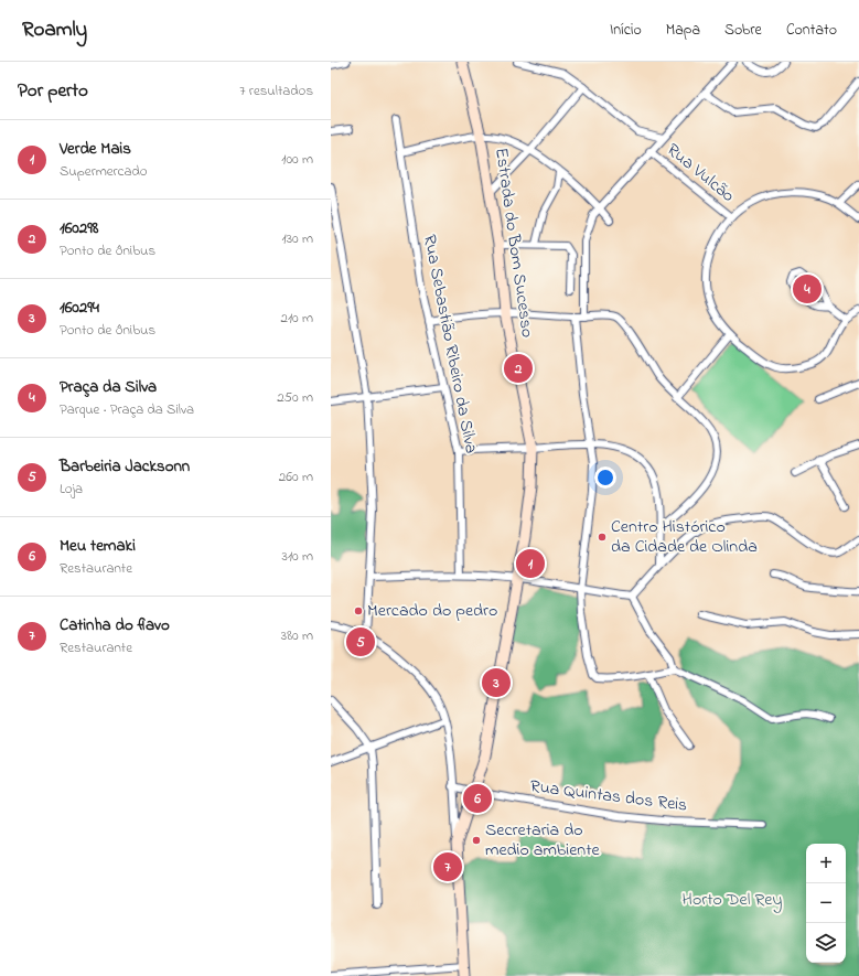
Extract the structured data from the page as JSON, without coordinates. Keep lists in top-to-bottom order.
{
  "streets": {
    "street": [
      "Rua Vulcão",
      "Estrada do Bom Sucesso",
      "Rua Sebastião Ribeiro da Silva",
      "Rua Quintas dos Reis"
    ]
  },
  "crossings": [
    ["Estrada do Bom Sucesso", "Rua Quintas dos Reis"]
  ],
  "parks": ["Horto Del Rey"],
  "places": ["Centro Histórico da Cidade de Olinda", "Mercado do pedro", "Secretaria do medio ambiente"],
  "page": {
    "header": "Roamly",
    "nav": [
      "Início",
      "Mapa",
      "Sobre",
      "Contato"
    ],
    "heading": ["Por perto", "7 resultados"],
    "list": [
      {
        "mark": "1",
        "name": "Verde Mais",
        "note": "Supermercado",
        "value": "100 m"
      },
      {
        "mark": "2",
        "name": "160298",
        "note": "Ponto de ônibus",
        "value": "130 m"
      },
      {
        "mark": "3",
        "name": "160294",
        "note": "Ponto de ônibus",
        "value": "210 m"
      },
      {
        "mark": "4",
        "name": "Praça da Silva",
        "note": "Parque · Praça da Silva",
        "value": "250 m"
      },
      {
        "mark": "5",
        "name": "Barbeiria Jacksonn",
        "note": "Loja",
        "value": "260 m"
      },
      {
        "mark": "6",
        "name": "Meu temaki",
        "note": "Restaurante",
        "value": "310 m"
      },
      {
        "mark": "7",
        "name": "Catinha do flavo",
        "note": "Restaurante",
        "value": "380 m"
      }
    ],
    "pins": [
      "4",
      "2",
      "1",
      "5",
      "3",
      "6",
      "7"
    ],
    "map_buttons": ["+", "−"]
  }
}
